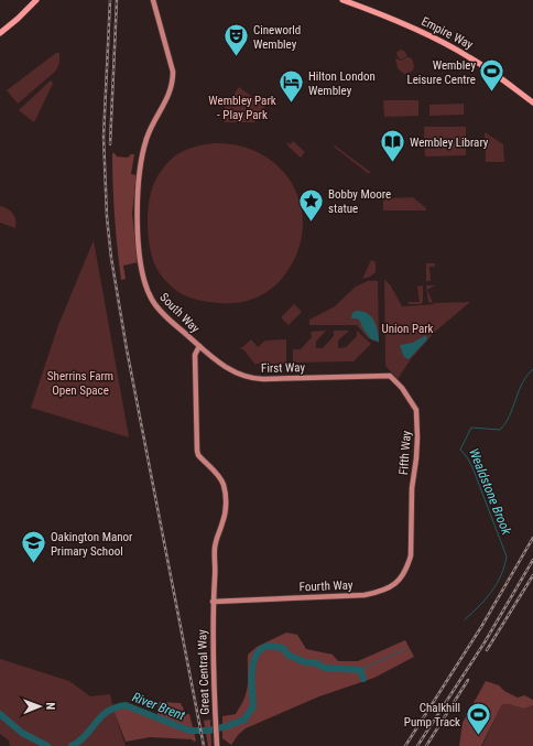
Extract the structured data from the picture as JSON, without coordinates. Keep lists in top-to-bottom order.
{
  "streets": {
    "main road": [
      "Empire Way",
      "South Way",
      "First Way",
      "Fifth Way",
      "Fourth Way",
      "Great Central Way"
    ]
  },
  "crossings": [
    ["South Way", "First Way"],
    ["South Way", "Fourth Way"],
    ["South Way", "Great Central Way"],
    ["First Way", "Fifth Way"],
    ["Fifth Way", "Fourth Way"],
    ["Fourth Way", "Great Central Way"]
  ],
  "water": ["Wealdstone Brook", "River Brent"],
  "parks": ["Wembley Park - Play Park", "Union Park", "Sherrins Farm Open Space"],
  "places": {
    "theatre": ["Cineworld Wembley"],
    "sports": ["Wembley Leisure Centre", "Chalkhill Pump Track"],
    "hotel": ["Hilton London Wembley"],
    "library": ["Wembley Library"],
    "place": ["Bobby Moore statue"],
    "school or university": ["Oakington Manor Primary School"]
  },
  "north": "right"
}
